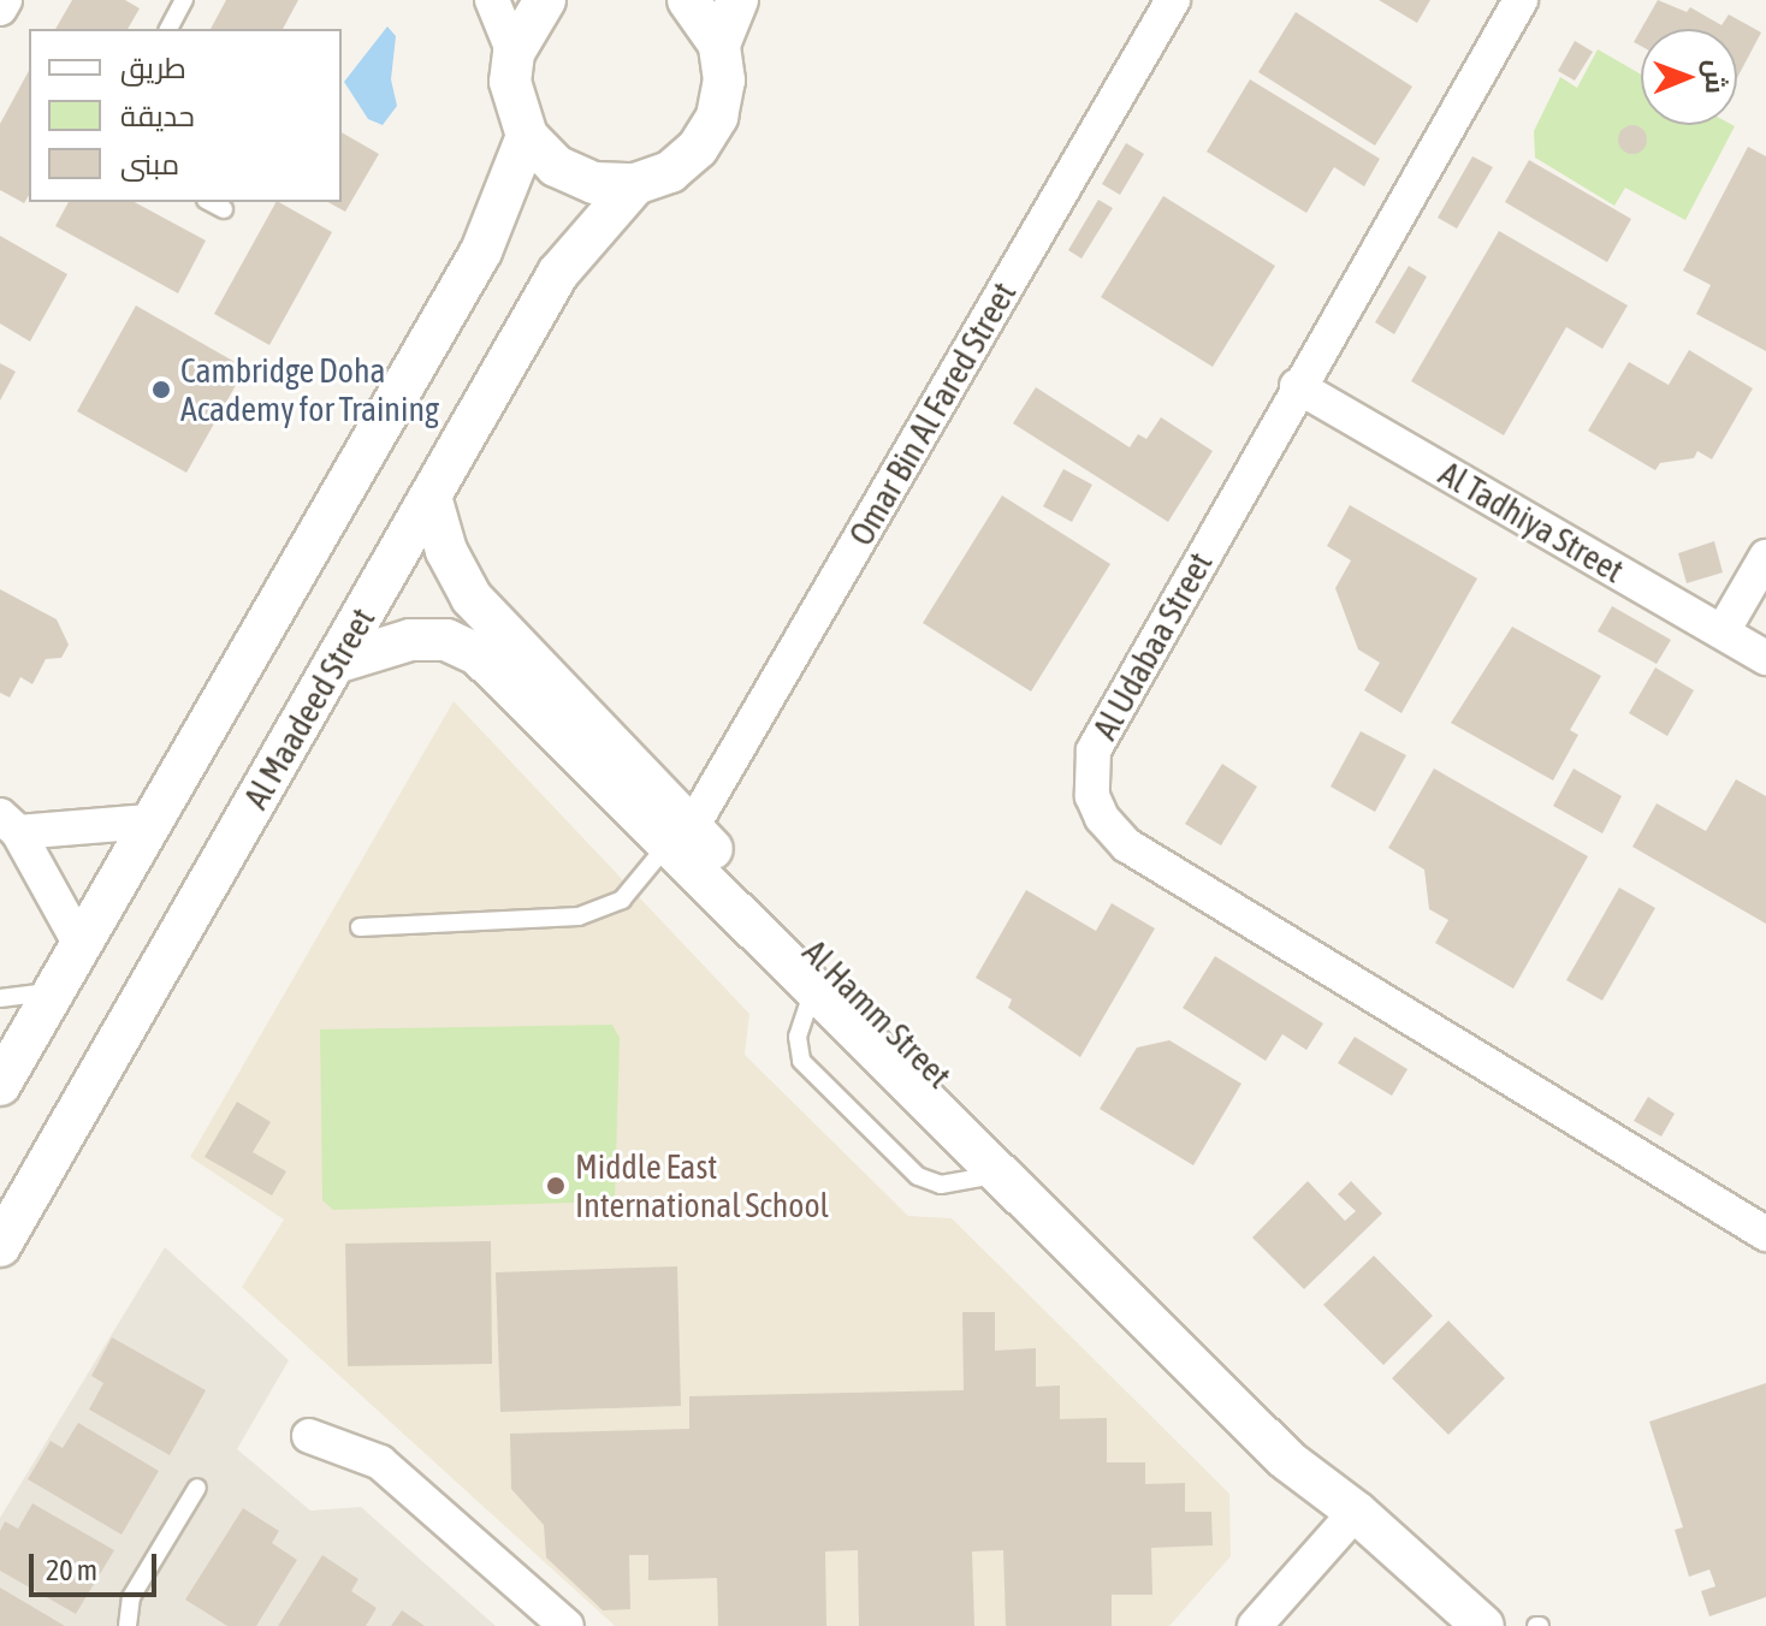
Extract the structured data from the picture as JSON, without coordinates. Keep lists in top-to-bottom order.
{
  "streets": {
    "street": [
      "Omar Bin Al Fared Street",
      "Al Tadhiya Street",
      "Al Udabaa Street",
      "Al Maadeed Street",
      "Al Hamm Street"
    ]
  },
  "crossings": [
    ["Omar Bin Al Fared Street", "Al Hamm Street"],
    ["Al Tadhiya Street", "Al Udabaa Street"],
    ["Al Maadeed Street", "Al Hamm Street"]
  ],
  "places": ["Cambridge Doha Academy for Training", "Middle East International School"],
  "legend": ["طريق", "حديقة", "مبنى"],
  "scale_bar": "20 m",
  "north": "right"
}
